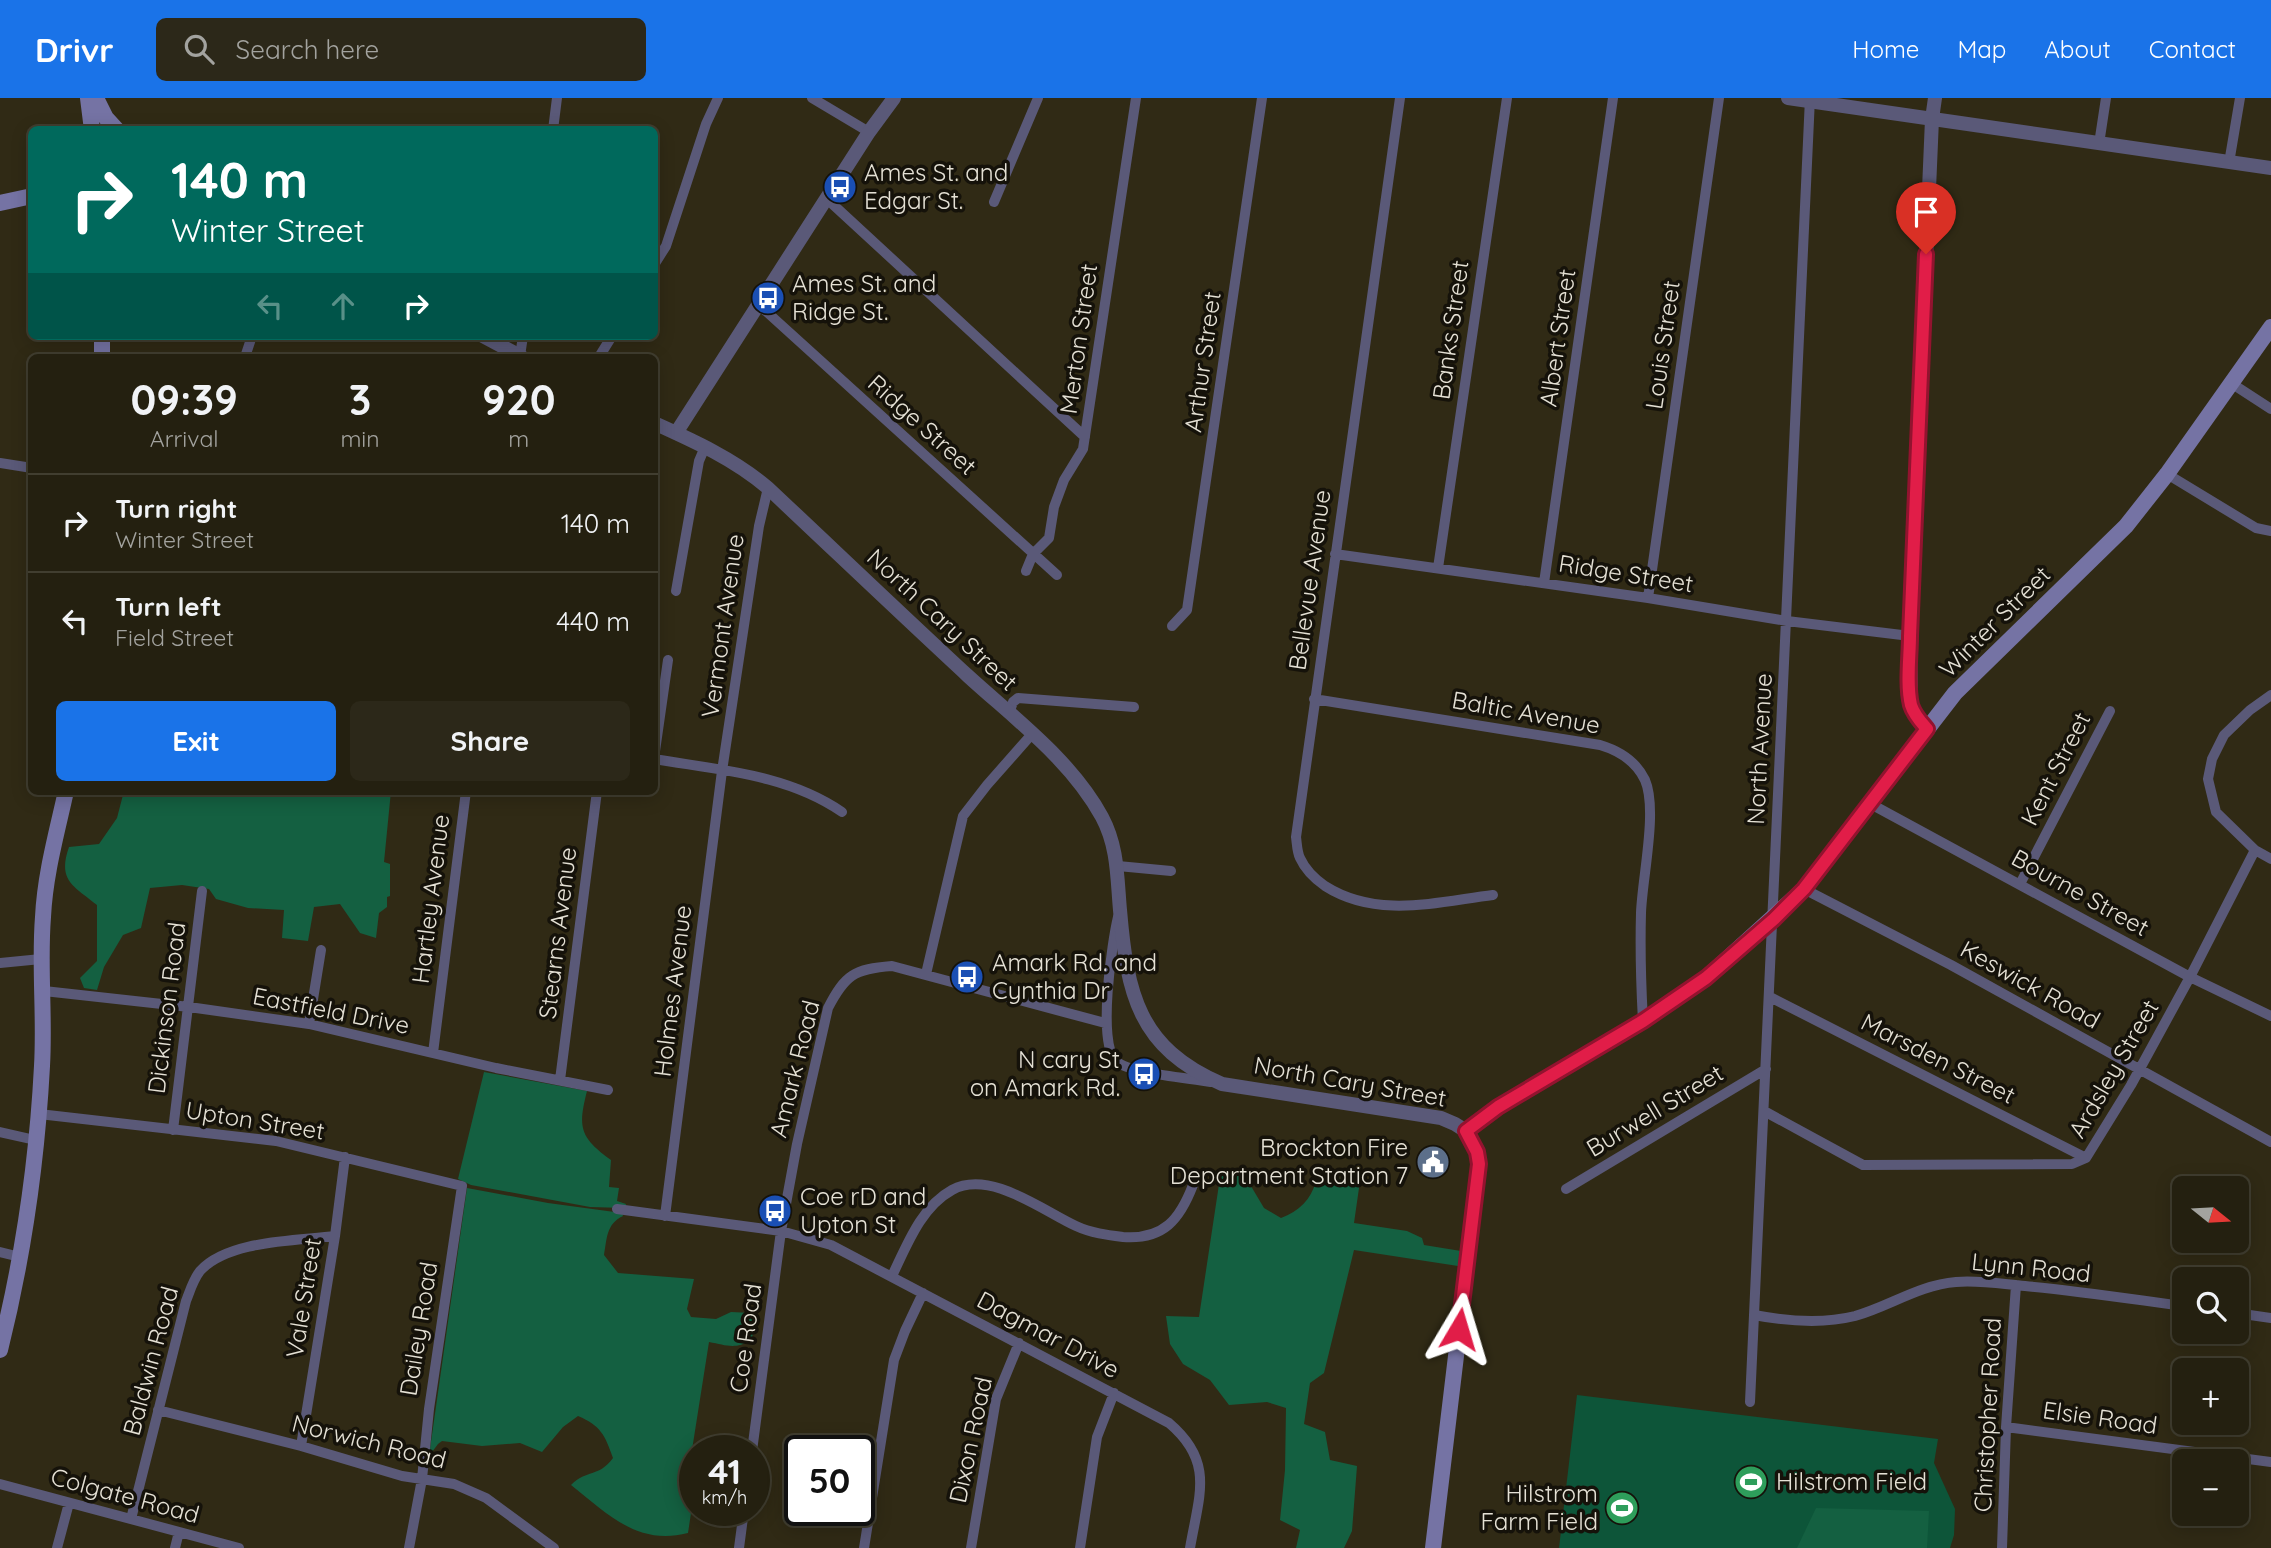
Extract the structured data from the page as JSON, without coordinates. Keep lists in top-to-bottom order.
{
  "streets": {
    "main road": ["North Cary Street", "Winter Street"],
    "street": [
      "Banks Street",
      "Albert Street",
      "Merton Street",
      "Louis Street",
      "Arthur Street",
      "Ridge Street",
      "Bellevue Avenue",
      "Vermont Avenue",
      "Baltic Avenue",
      "North Avenue",
      "Kent Street",
      "Bourne Street",
      "Hartley Avenue",
      "Stearns Avenue",
      "Keswick Road",
      "Holmes Avenue",
      "Dickinson Road",
      "Eastfield Drive",
      "Marsden Street",
      "Amark Road",
      "Ardsley Street",
      "Burwell Street",
      "Upton Street",
      "Lynn Road",
      "Vale Street",
      "Dailey Road",
      "Dagmar Drive",
      "Coe Road",
      "Baldwin Road",
      "Christopher Road",
      "Elsie Road",
      "Dixon Road",
      "Norwich Road",
      "Colgate Road"
    ]
  },
  "crossings": [
    ["Banks Street", "Ridge Street"],
    ["Albert Street", "Ridge Street"],
    ["Merton Street", "Ridge Street"],
    ["Louis Street", "Ridge Street"],
    ["Ridge Street", "Bellevue Avenue"],
    ["Ridge Street", "North Avenue"],
    ["Bellevue Avenue", "Baltic Avenue"],
    ["North Cary Street", "Winter Street"],
    ["North Cary Street", "Vermont Avenue"],
    ["North Cary Street", "Amark Road"],
    ["Winter Street", "Baltic Avenue"],
    ["Winter Street", "North Avenue"],
    ["Winter Street", "Bourne Street"],
    ["Winter Street", "Keswick Road"],
    ["Vermont Avenue", "Holmes Avenue"],
    ["North Avenue", "Marsden Street"],
    ["North Avenue", "Ardsley Street"],
    ["North Avenue", "Burwell Street"],
    ["North Avenue", "Lynn Road"],
    ["Kent Street", "Bourne Street"],
    ["Bourne Street", "Ardsley Street"],
    ["Hartley Avenue", "Eastfield Drive"],
    ["Stearns Avenue", "Eastfield Drive"],
    ["Keswick Road", "Ardsley Street"],
    ["Dickinson Road", "Eastfield Drive"],
    ["Dickinson Road", "Upton Street"],
    ["Marsden Street", "Ardsley Street"],
    ["Amark Road", "Dagmar Drive"],
    ["Amark Road", "Coe Road"],
    ["Upton Street", "Vale Street"],
    ["Upton Street", "Dailey Road"],
    ["Lynn Road", "Christopher Road"],
    ["Vale Street", "Baldwin Road"],
    ["Vale Street", "Norwich Road"],
    ["Dailey Road", "Norwich Road"],
    ["Dagmar Drive", "Coe Road"],
    ["Dagmar Drive", "Dixon Road"],
    ["Baldwin Road", "Norwich Road"],
    ["Baldwin Road", "Colgate Road"],
    ["Christopher Road", "Elsie Road"]
  ],
  "places": {
    "bus stop": [
      "Ames St. and Edgar St.",
      "Ames St. and Ridge St.",
      "Amark Rd. and Cynthia Dr",
      "N cary St on Amark Rd.",
      "Coe rD and Upton St"
    ],
    "public building": ["Brockton Fire Department Station 7"],
    "sports": ["Hilstrom Field", "Hilstrom Farm Field"]
  },
  "north": "right",
  "page": {
    "header": "Drivr",
    "search": "Search here",
    "nav": [
      "Home",
      "Map",
      "About",
      "Contact"
    ],
    "turn": ["140 m", "Winter Street"],
    "eta": [
      "09:39",
      "Arrival",
      "3",
      "min",
      "920",
      "m"
    ],
    "list": [
      {
        "name": "Turn right",
        "note": "Winter Street",
        "value": "140 m"
      },
      {
        "name": "Turn left",
        "note": "Field Street",
        "value": "440 m"
      }
    ],
    "buttons": ["Exit", "Share"],
    "map_buttons": ["+", "−"],
    "speed": "41 km/h",
    "limit": "50"
  }
}
